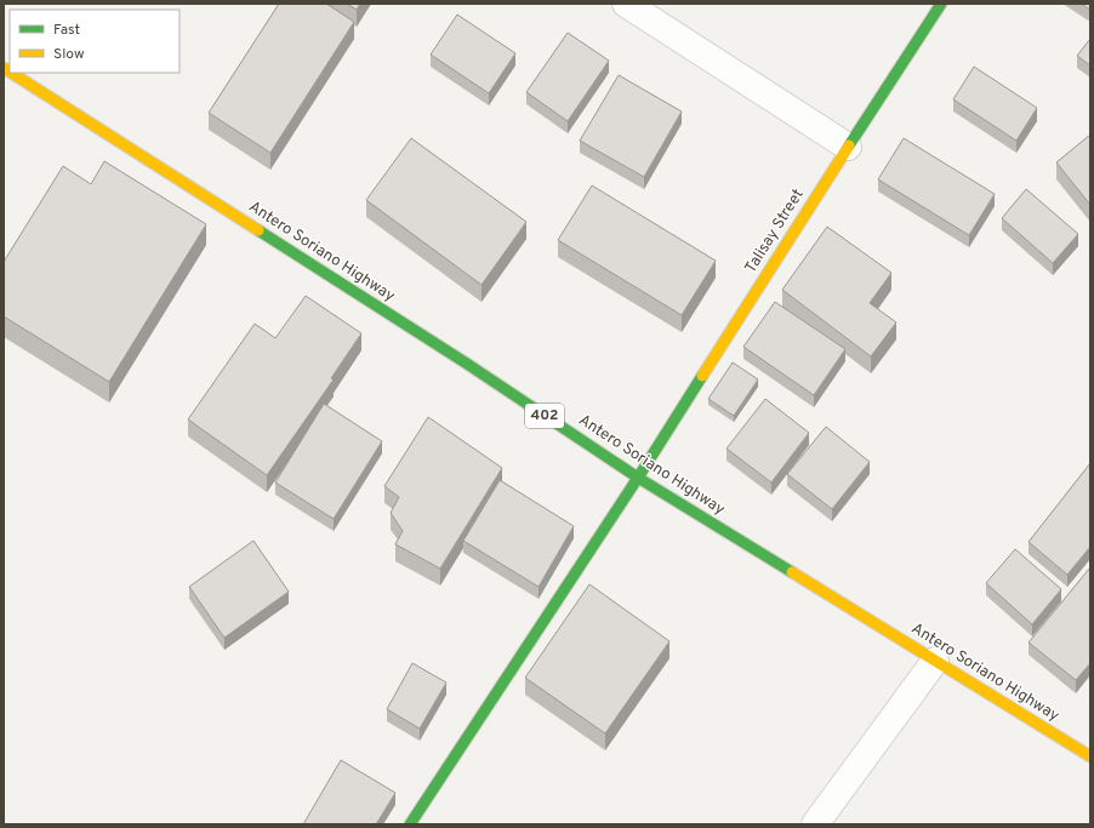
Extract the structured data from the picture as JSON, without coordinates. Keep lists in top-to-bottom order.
{
  "streets": {
    "main road": ["Talisay Street", "Antero Soriano Highway", "402"]
  },
  "crossings": [
    ["Talisay Street", "Antero Soriano Highway"]
  ],
  "legend": ["Fast", "Slow"]
}
